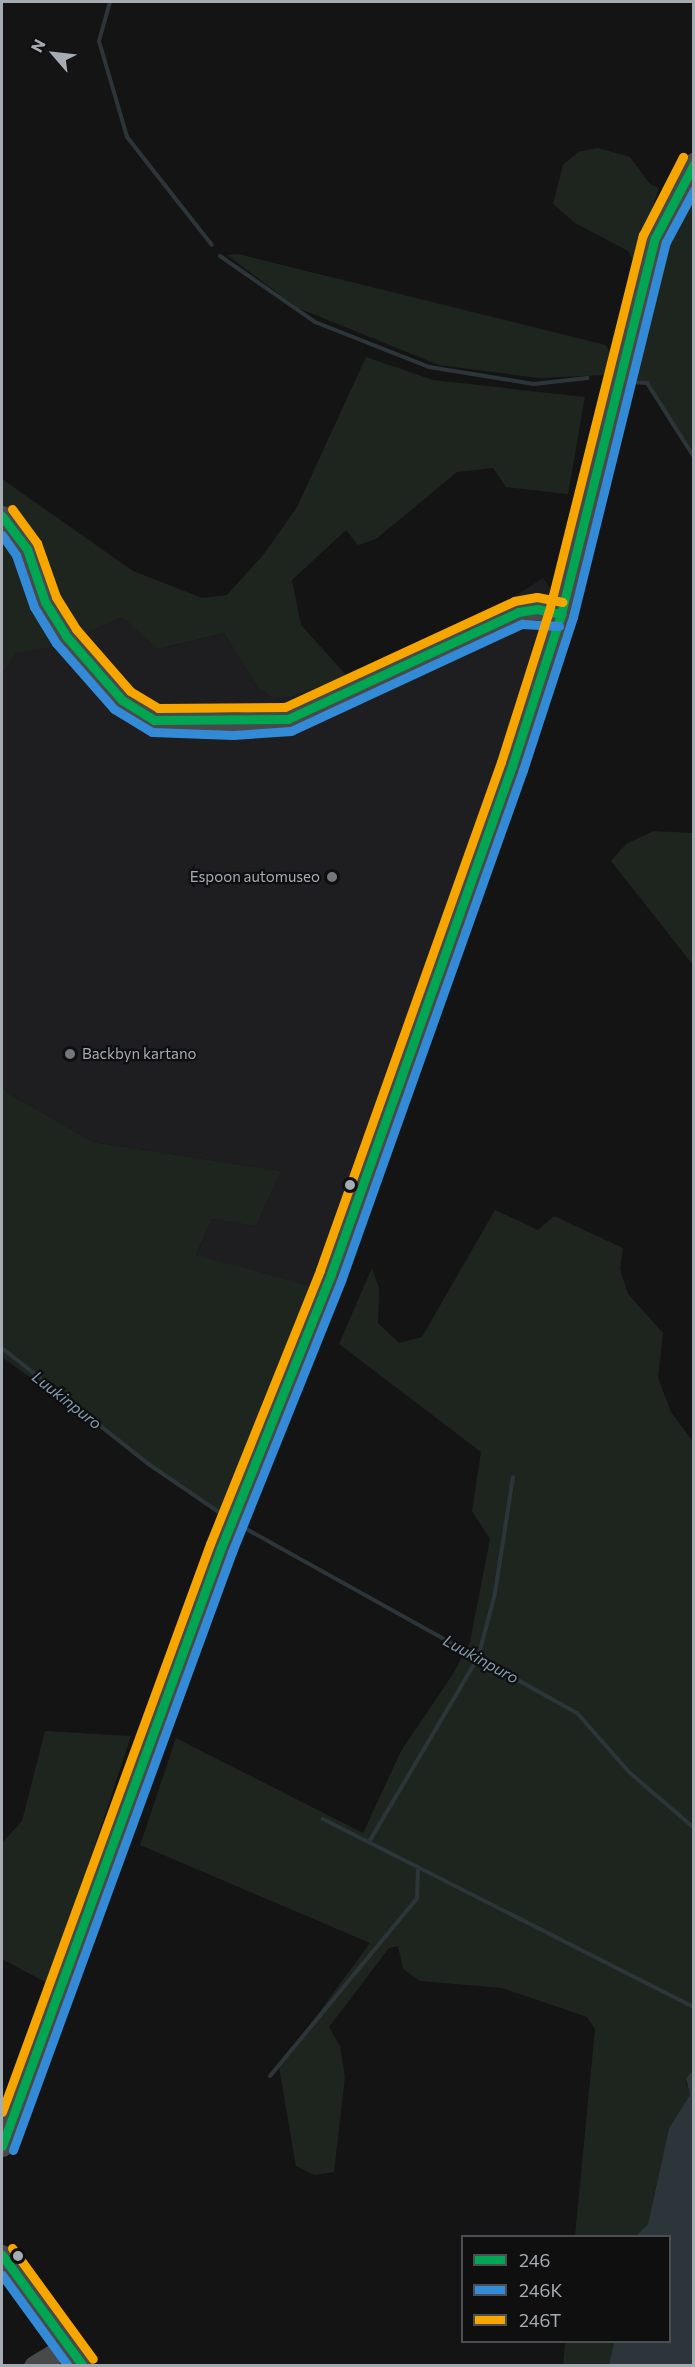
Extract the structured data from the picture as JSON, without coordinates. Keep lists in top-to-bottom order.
{
  "water": ["Luukinpuro"],
  "places": ["Espoon automuseo", "Backbyn kartano"],
  "lines": ["transit line 246T", "transit line 246", "transit line 246K"],
  "legend": ["246", "246K", "246T"],
  "north": "top left"
}
